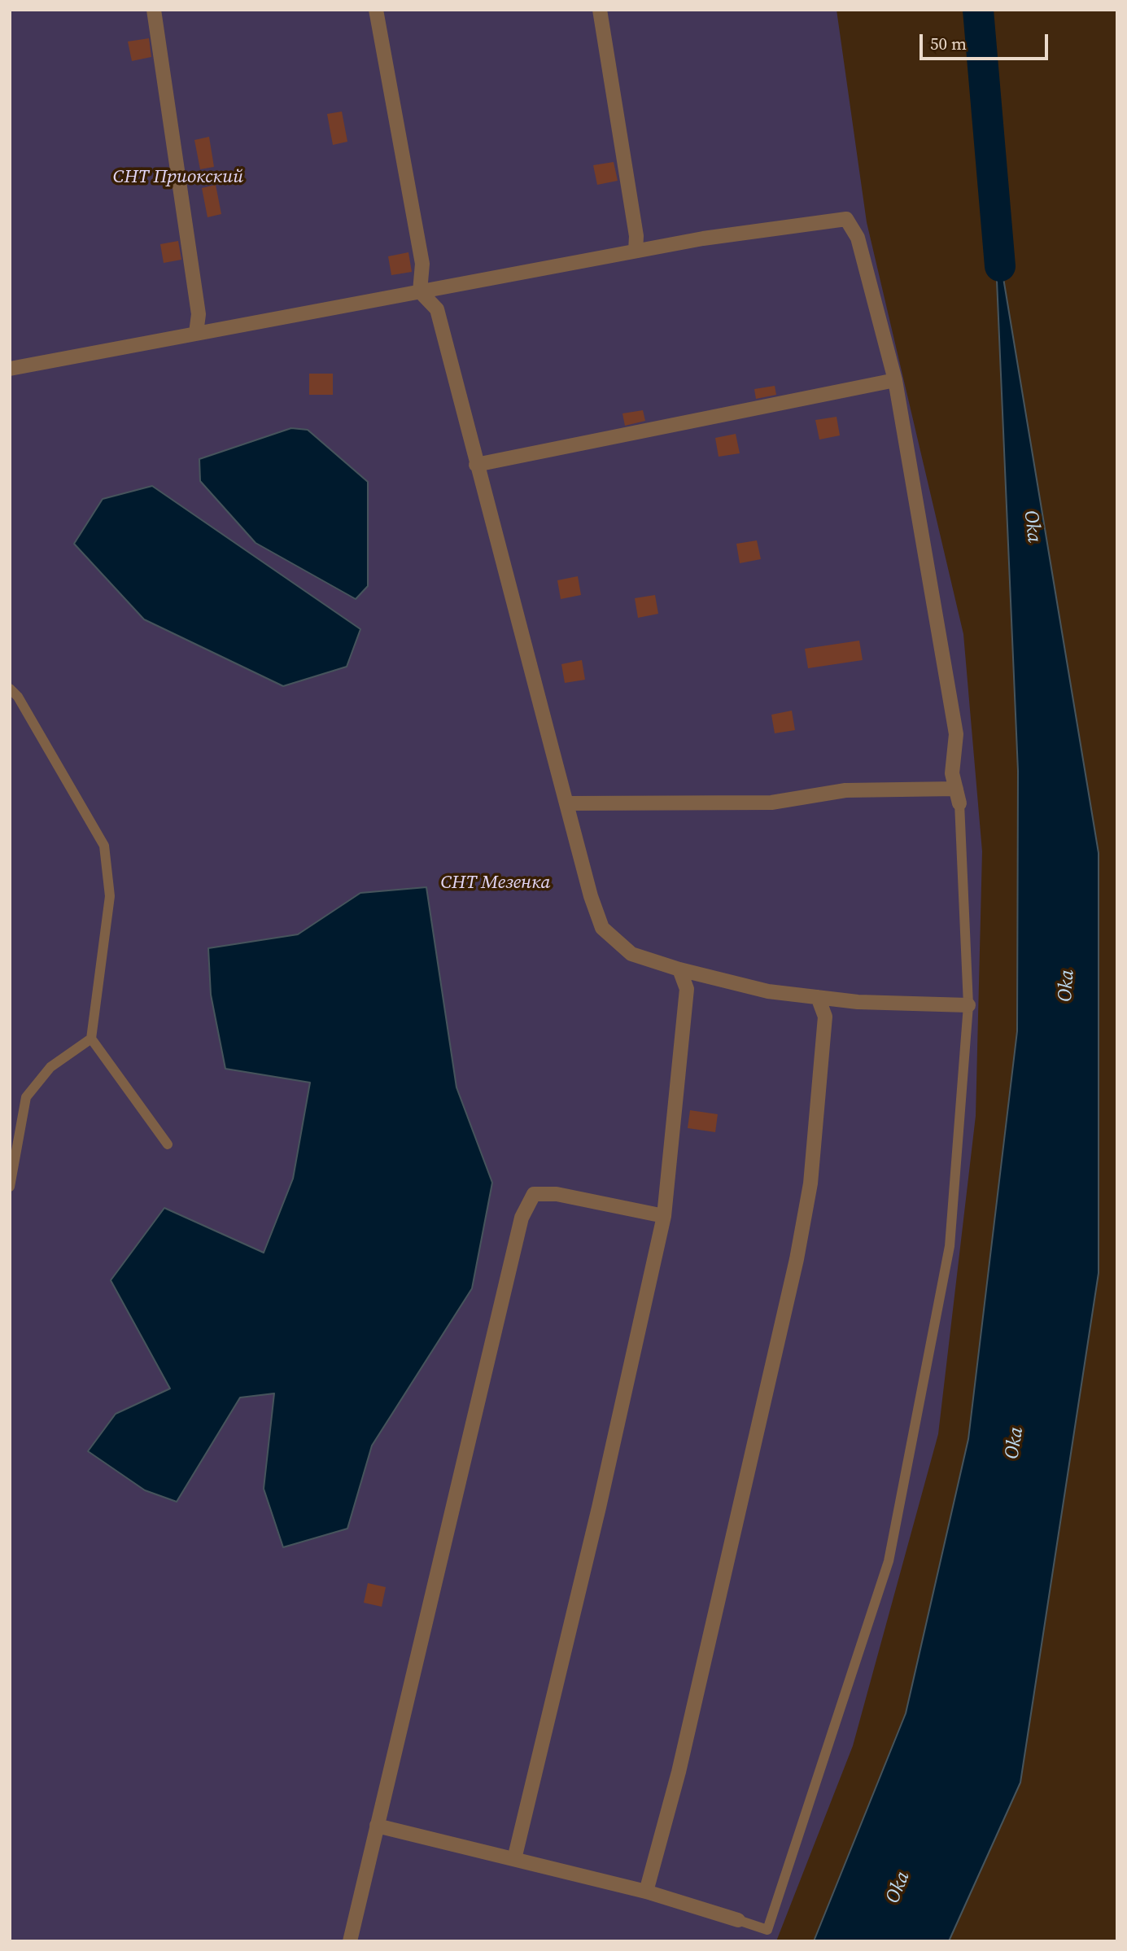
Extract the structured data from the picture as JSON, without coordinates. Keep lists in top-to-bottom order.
{
  "water": ["Oka"],
  "parks": ["СНТ Приокский", "СНТ Мезенка"],
  "scale_bar": "50 m"
}
